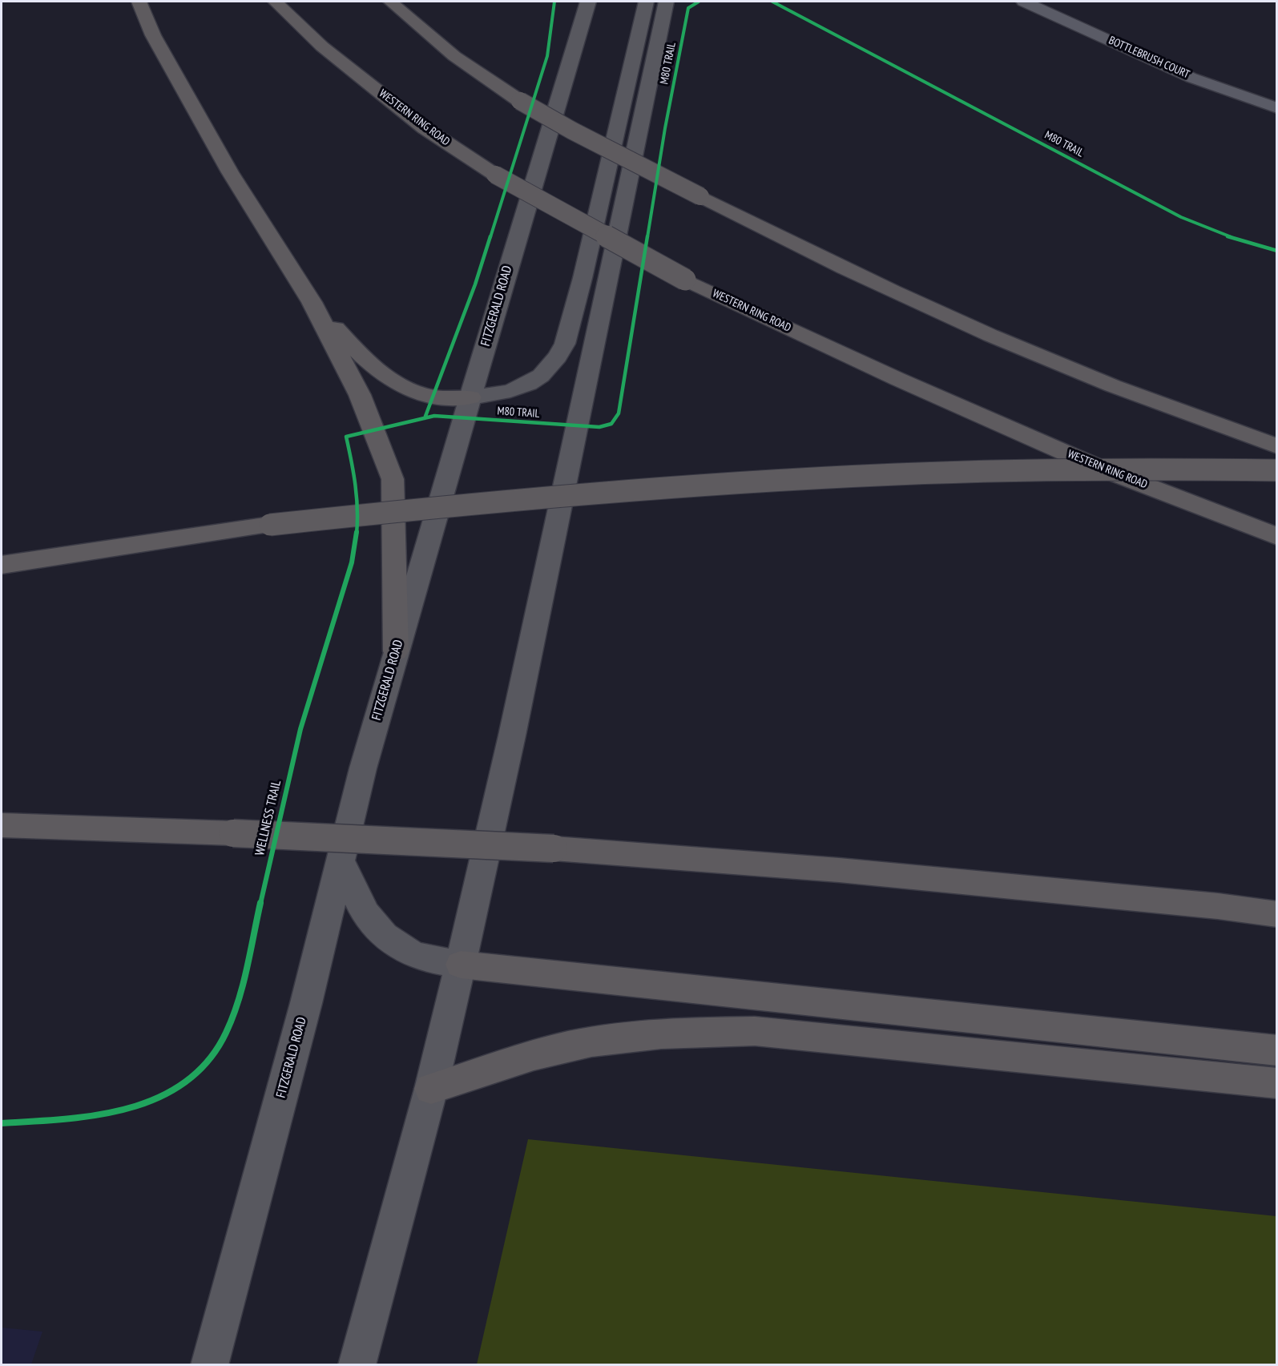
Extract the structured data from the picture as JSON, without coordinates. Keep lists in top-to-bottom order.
{
  "streets": {
    "highway": ["WESTERN RING ROAD"],
    "main road": ["FITZGERALD ROAD"],
    "street": ["BOTTLEBRUSH COURT"],
    "cycle path": ["M80 TRAIL"]
  }
}
